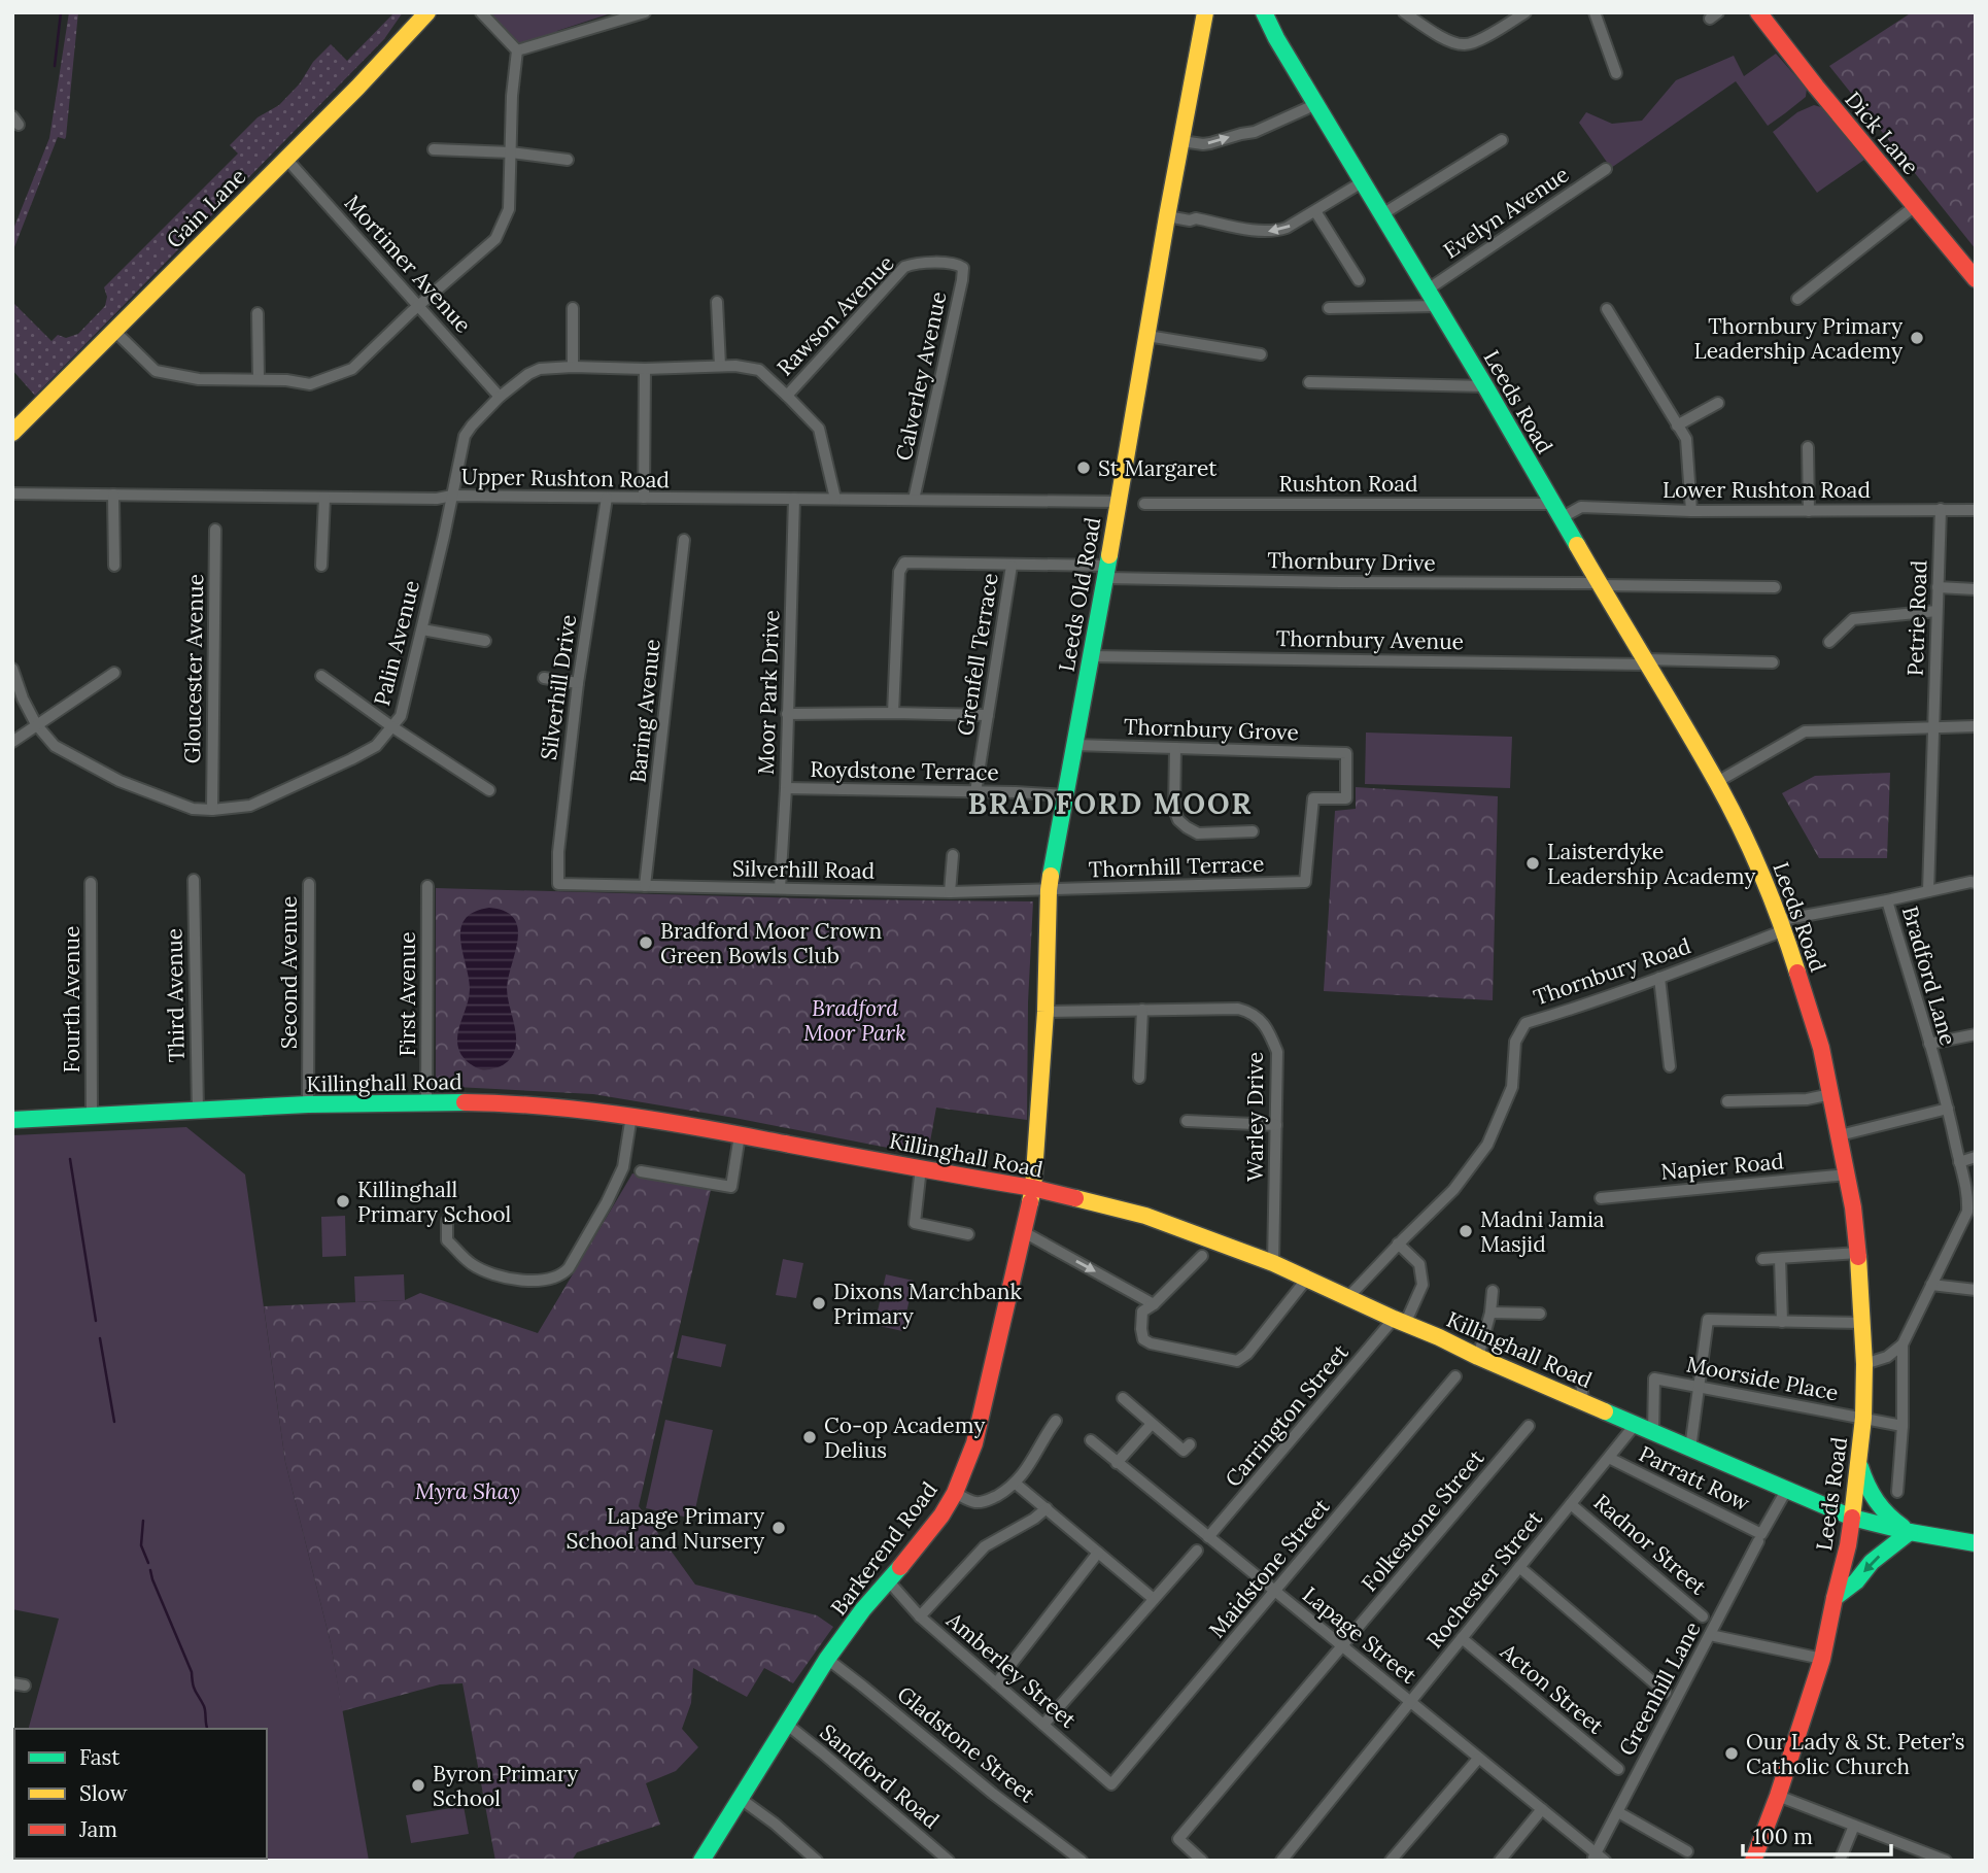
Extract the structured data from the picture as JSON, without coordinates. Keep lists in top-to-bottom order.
{
  "streets": {
    "main road": [
      "Dick Lane",
      "Gain Lane",
      "Leeds Road",
      "Leeds Old Road",
      "Killinghall Road",
      "Barkerend Road"
    ],
    "street": [
      "Evelyn Avenue",
      "Mortimer Avenue",
      "Rawson Avenue",
      "Calverley Avenue",
      "Upper Rushton Road",
      "Rushton Road",
      "Lower Rushton Road",
      "Thornbury Drive",
      "Petrie Road",
      "Thornbury Avenue",
      "Palin Avenue",
      "Grenfell Terrace",
      "Gloucester Avenue",
      "Silverhill Drive",
      "Moor Park Drive",
      "Baring Avenue",
      "Thornbury Grove",
      "Roydstone Terrace",
      "Thornhill Terrace",
      "Silverhill Road",
      "Thornbury Road",
      "Second Avenue",
      "Bradford Lane",
      "First Avenue",
      "Third Avenue",
      "Fourth Avenue",
      "Warley Drive",
      "Napier Road",
      "Moorside Place",
      "Carrington Street",
      "Parratt Row",
      "Folkestone Street",
      "Radnor Street",
      "Maidstone Street",
      "Rochester Street",
      "Lapage Street",
      "Amberley Street",
      "Acton Street",
      "Greenhill Lane",
      "Gladstone Street",
      "Sandford Road"
    ]
  },
  "crossings": [
    ["Gain Lane", "Mortimer Avenue"],
    ["Evelyn Avenue", "Leeds Road"],
    ["Mortimer Avenue", "Palin Avenue"],
    ["Rawson Avenue", "Calverley Avenue"],
    ["Rawson Avenue", "Palin Avenue"],
    ["Calverley Avenue", "Upper Rushton Road"],
    ["Leeds Road", "Rushton Road"],
    ["Leeds Road", "Lower Rushton Road"],
    ["Leeds Road", "Thornbury Drive"],
    ["Leeds Road", "Thornbury Avenue"],
    ["Leeds Road", "Thornbury Road"],
    ["Leeds Road", "Killinghall Road"],
    ["Leeds Road", "Napier Road"],
    ["Leeds Road", "Moorside Place"],
    ["Upper Rushton Road", "Leeds Old Road"],
    ["Upper Rushton Road", "Palin Avenue"],
    ["Upper Rushton Road", "Silverhill Drive"],
    ["Upper Rushton Road", "Moor Park Drive"],
    ["Rushton Road", "Lower Rushton Road"],
    ["Lower Rushton Road", "Petrie Road"],
    ["Thornbury Drive", "Leeds Old Road"],
    ["Thornbury Drive", "Grenfell Terrace"],
    ["Leeds Old Road", "Thornbury Avenue"],
    ["Leeds Old Road", "Thornbury Grove"],
    ["Leeds Old Road", "Roydstone Terrace"],
    ["Leeds Old Road", "Thornhill Terrace"],
    ["Leeds Old Road", "Silverhill Road"],
    ["Leeds Old Road", "Killinghall Road"],
    ["Leeds Old Road", "Warley Drive"],
    ["Leeds Old Road", "Barkerend Road"],
    ["Petrie Road", "Thornbury Road"],
    ["Palin Avenue", "Gloucester Avenue"],
    ["Grenfell Terrace", "Roydstone Terrace"],
    ["Silverhill Drive", "Silverhill Road"],
    ["Moor Park Drive", "Roydstone Terrace"],
    ["Moor Park Drive", "Silverhill Road"],
    ["Baring Avenue", "Silverhill Road"],
    ["Thornbury Grove", "Thornhill Terrace"],
    ["Thornhill Terrace", "Silverhill Road"],
    ["Thornbury Road", "Bradford Lane"],
    ["Thornbury Road", "Killinghall Road"],
    ["Thornbury Road", "Carrington Street"],
    ["Second Avenue", "Killinghall Road"],
    ["First Avenue", "Killinghall Road"],
    ["Third Avenue", "Killinghall Road"],
    ["Fourth Avenue", "Killinghall Road"],
    ["Killinghall Road", "Warley Drive"],
    ["Killinghall Road", "Moorside Place"],
    ["Killinghall Road", "Carrington Street"],
    ["Killinghall Road", "Barkerend Road"],
    ["Killinghall Road", "Rochester Street"],
    ["Killinghall Road", "Greenhill Lane"],
    ["Carrington Street", "Lapage Street"],
    ["Parratt Row", "Rochester Street"],
    ["Parratt Row", "Greenhill Lane"],
    ["Folkestone Street", "Lapage Street"],
    ["Radnor Street", "Rochester Street"],
    ["Barkerend Road", "Amberley Street"],
    ["Barkerend Road", "Gladstone Street"],
    ["Barkerend Road", "Sandford Road"],
    ["Maidstone Street", "Lapage Street"],
    ["Maidstone Street", "Amberley Street"],
    ["Rochester Street", "Lapage Street"],
    ["Rochester Street", "Acton Street"],
    ["Lapage Street", "Greenhill Lane"]
  ],
  "districts": ["BRADFORD MOOR"],
  "parks": ["Bradford Moor Park", "Myra Shay"],
  "places": [
    "Thornbury Primary Leadership Academy",
    "St Margaret",
    "Laisterdyke Leadership Academy",
    "Bradford Moor Crown Green Bowls Club",
    "Killinghall Primary School",
    "Madni Jamia Masjid",
    "Dixons Marchbank Primary",
    "Co-op Academy Delius",
    "Lapage Primary School and Nursery",
    "Our Lady & St. Peter’s Catholic Church",
    "Byron Primary School"
  ],
  "legend": ["Fast", "Slow", "Jam"],
  "scale_bar": "100 m"
}
